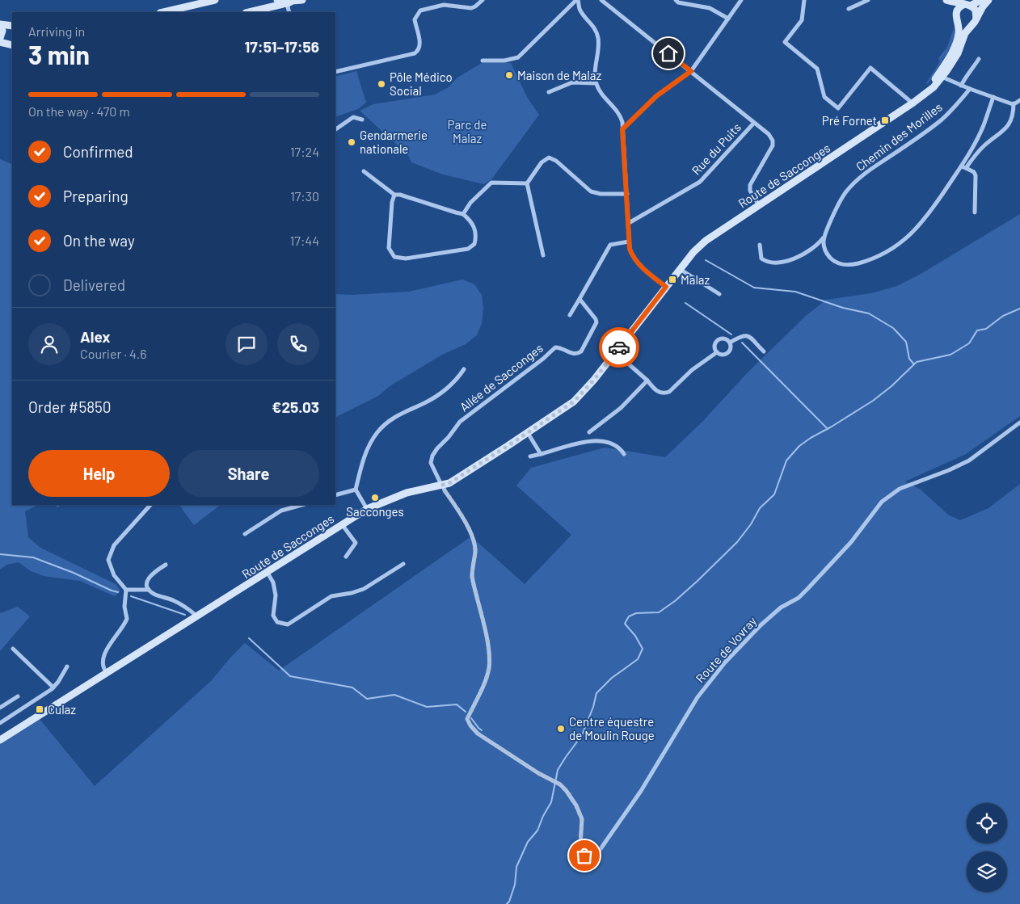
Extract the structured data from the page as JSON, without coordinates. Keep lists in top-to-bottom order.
{
  "streets": {
    "street": [
      "Chemin des Morilles",
      "Rue du Puits",
      "Route de Sacconges",
      "Allée de Sacconges",
      "Route de Vovray"
    ]
  },
  "crossings": [
    ["Route de Sacconges", "Allée de Sacconges"],
    ["Route de Sacconges", "Route de Vovray"],
    ["Allée de Sacconges", "Route de Vovray"]
  ],
  "parks": ["Parc de Malaz"],
  "places": {
    "other": [
      "Maison de Malaz",
      "Pôle Médico Social",
      "Gendarmerie nationale",
      "Sacconges",
      "Centre équestre de Moulin Rouge"
    ],
    "transit": ["Pré Fornet", "Malaz", "Culaz"]
  },
  "page": {
    "heading": ["3 min", "Arriving in", "17:51–17:56"],
    "panel": [
      "Alex",
      "Courier · 4.6",
      "Order #5850",
      "€25.03"
    ],
    "bar": "On the way · 470 m",
    "list": [
      ["Confirmed", "17:24"],
      ["Preparing", "17:30"],
      ["On the way", "17:44"],
      "Delivered"
    ],
    "buttons": ["Help", "Share"]
  }
}
